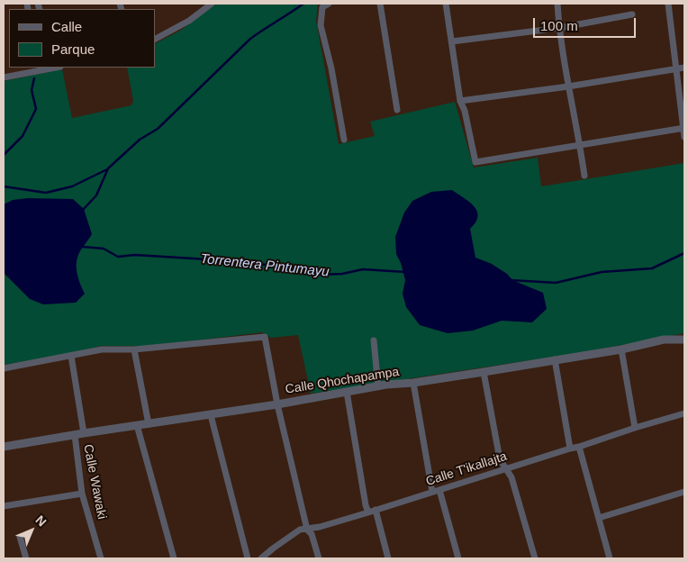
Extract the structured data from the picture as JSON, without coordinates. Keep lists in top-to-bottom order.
{
  "streets": {
    "street": ["Calle Qhochapampa", "Calle T'ikallajta", "Calle Wawaki"]
  },
  "crossings": [
    ["Calle Qhochapampa", "Calle Wawaki"]
  ],
  "water": ["Torrentera Pintumayu"],
  "legend": ["Calle", "Parque"],
  "scale_bar": "100 m",
  "north": "top right"
}
